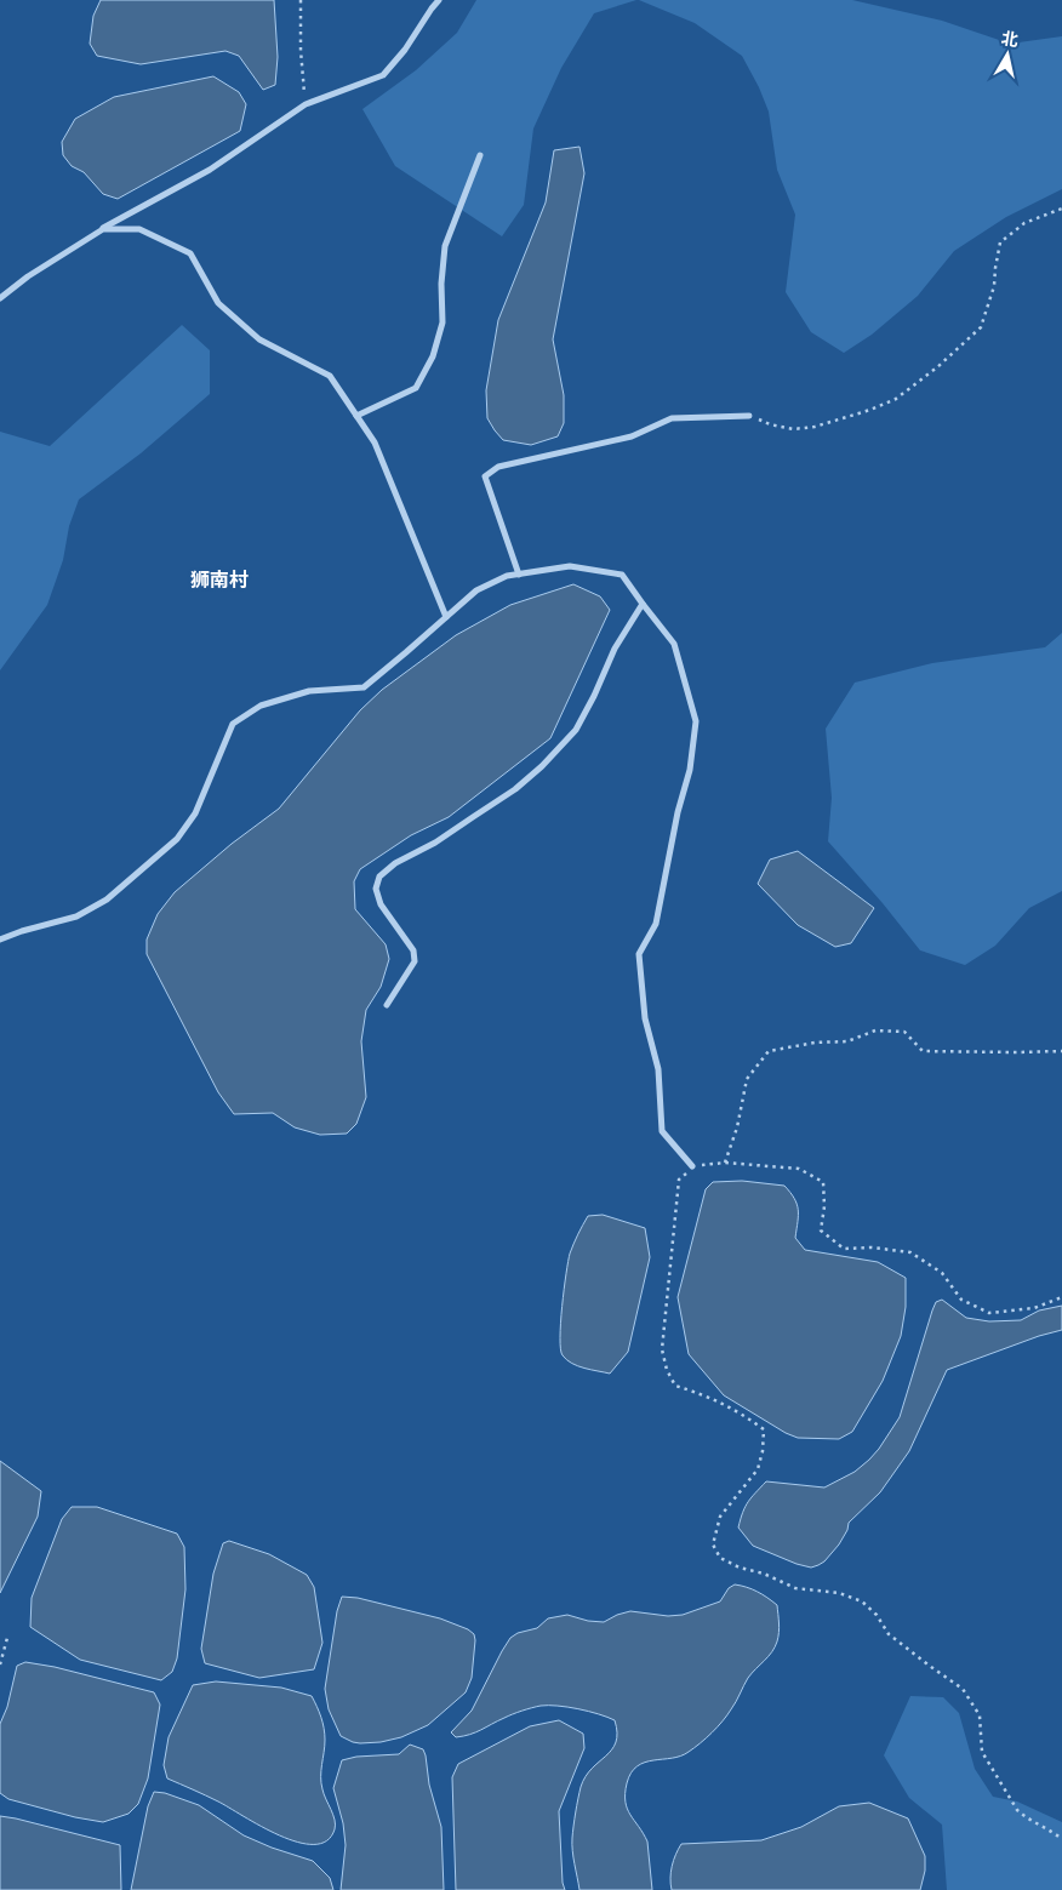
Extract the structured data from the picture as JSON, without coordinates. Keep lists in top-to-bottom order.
{
  "districts": ["狮南村"],
  "north": "top"
}
